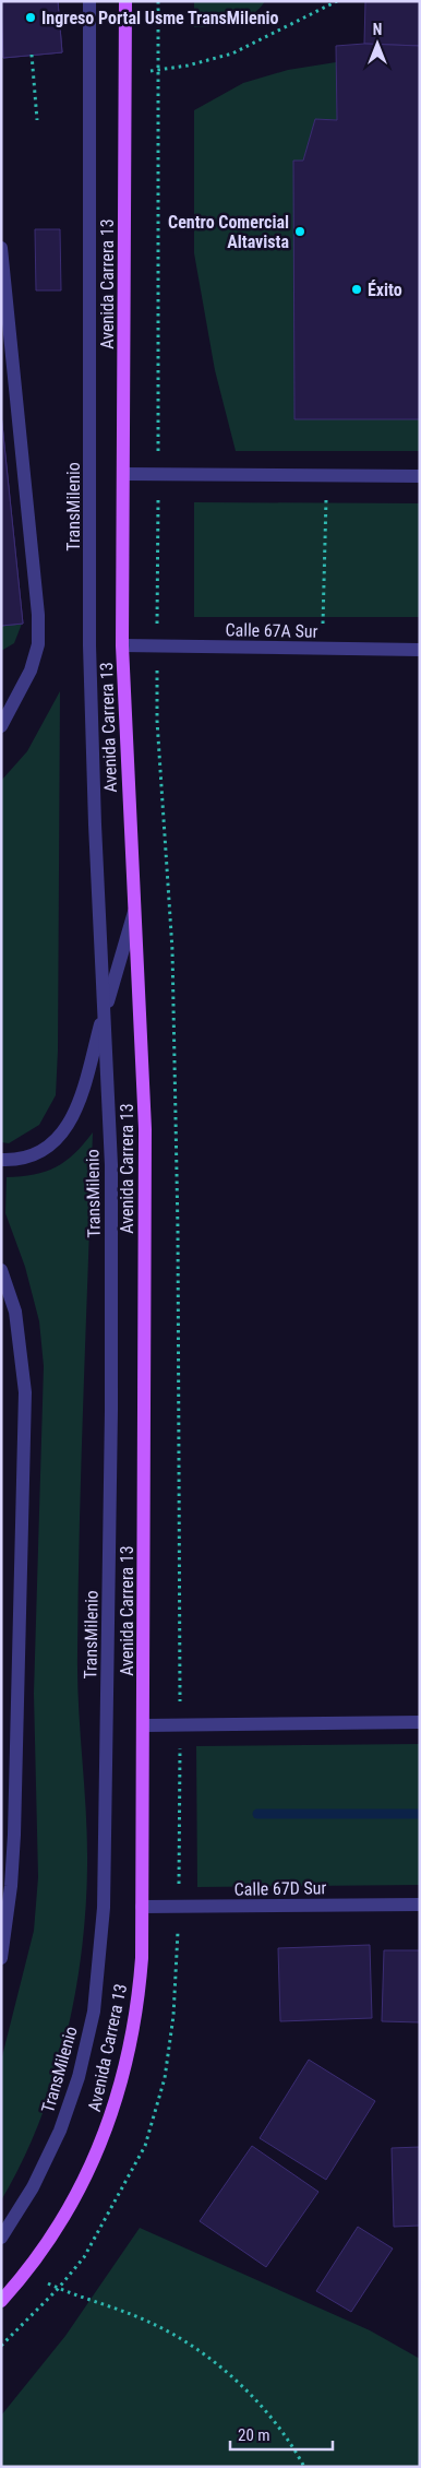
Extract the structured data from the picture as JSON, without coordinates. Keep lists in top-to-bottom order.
{
  "streets": {
    "main road": ["Avenida Carrera 13"],
    "street": ["TransMilenio", "Calle 67A Sur", "Calle 67D Sur"]
  },
  "crossings": [
    ["Avenida Carrera 13", "TransMilenio"],
    ["Avenida Carrera 13", "Calle 67A Sur"],
    ["Avenida Carrera 13", "Calle 67D Sur"]
  ],
  "places": ["Ingreso Portal Usme TransMilenio", "Centro Comercial Altavista", "Éxito"],
  "scale_bar": "20 m",
  "north": "top"
}
